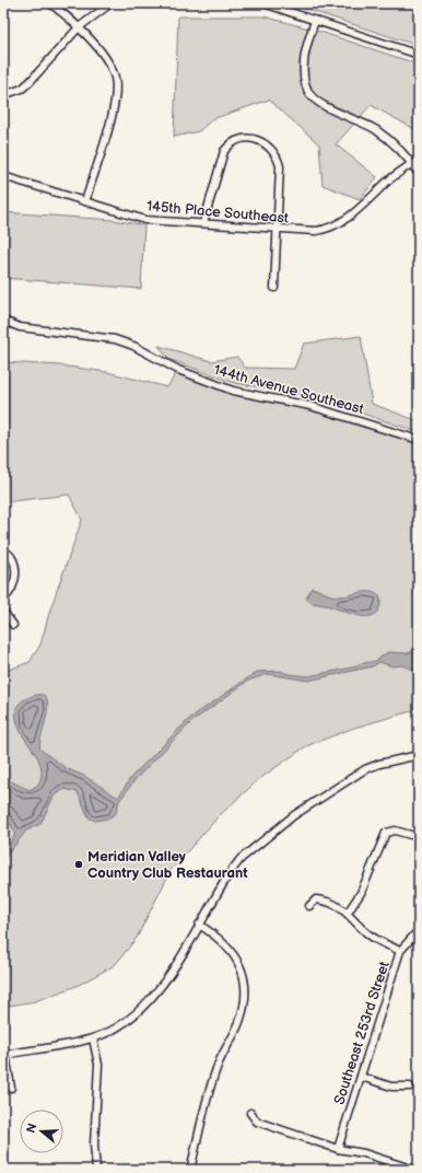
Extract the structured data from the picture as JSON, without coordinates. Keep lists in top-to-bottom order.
{
  "streets": {
    "street": ["145th Place Southeast", "144th Avenue Southeast", "Southeast 253rd Street"]
  },
  "places": ["Meridian Valley Country Club Restaurant"],
  "north": "left"
}
